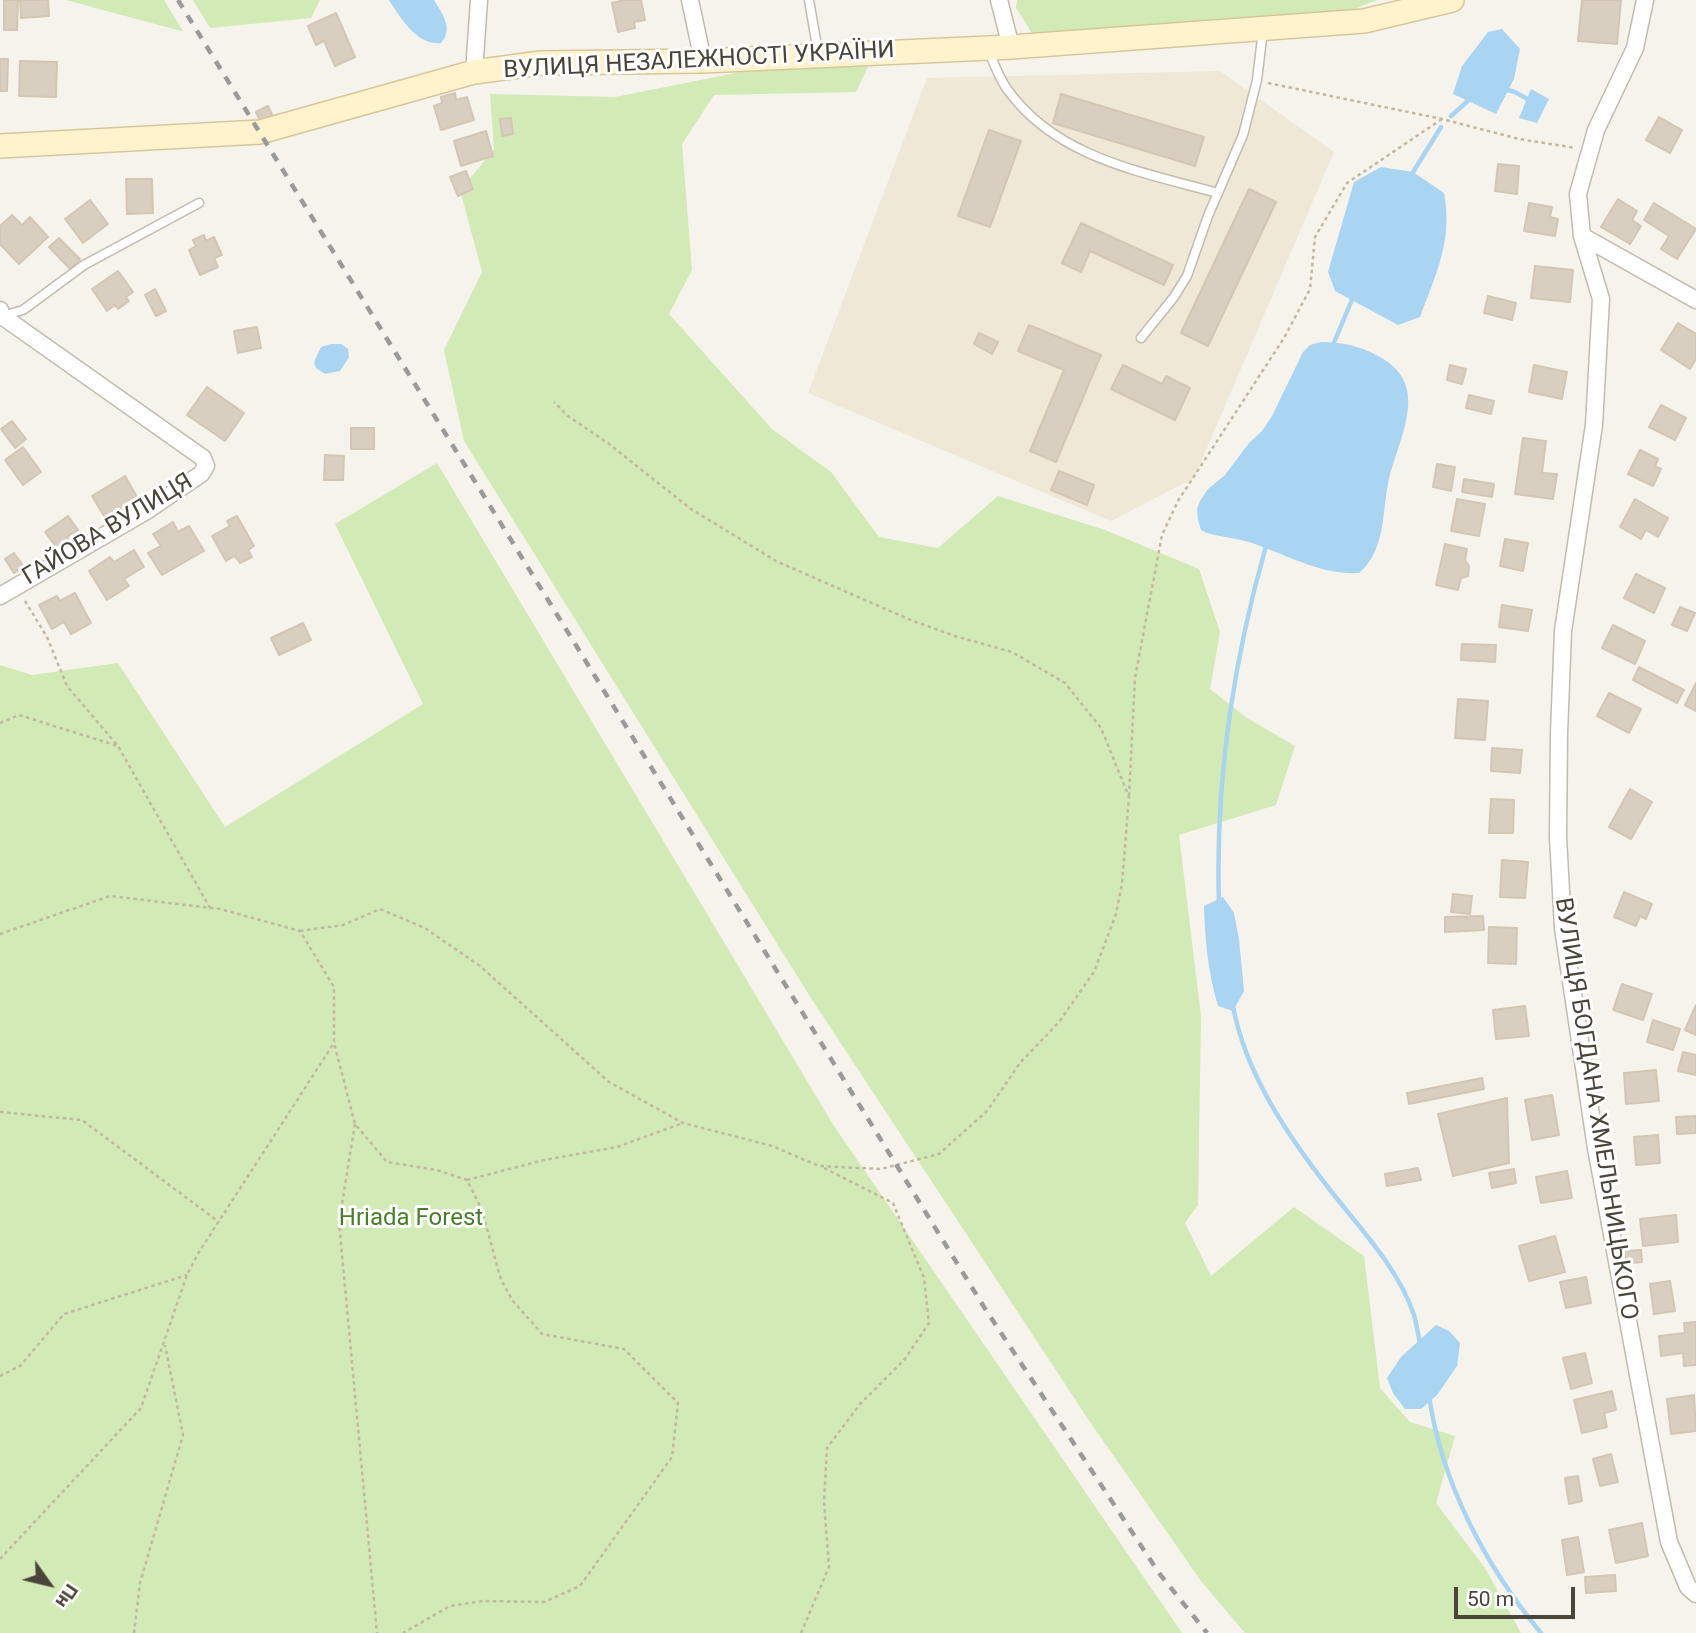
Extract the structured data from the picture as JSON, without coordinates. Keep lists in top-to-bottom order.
{
  "streets": {
    "main road": ["ВУЛИЦЯ НЕЗАЛЕЖНОСТІ УКРАЇНИ"],
    "street": ["ГАЙОВА ВУЛИЦЯ", "ВУЛИЦЯ БОГДАНА ХМЕЛЬНИЦЬКОГО"]
  },
  "parks": ["Hriada Forest"],
  "scale_bar": "50 m",
  "north": "bottom right"
}
